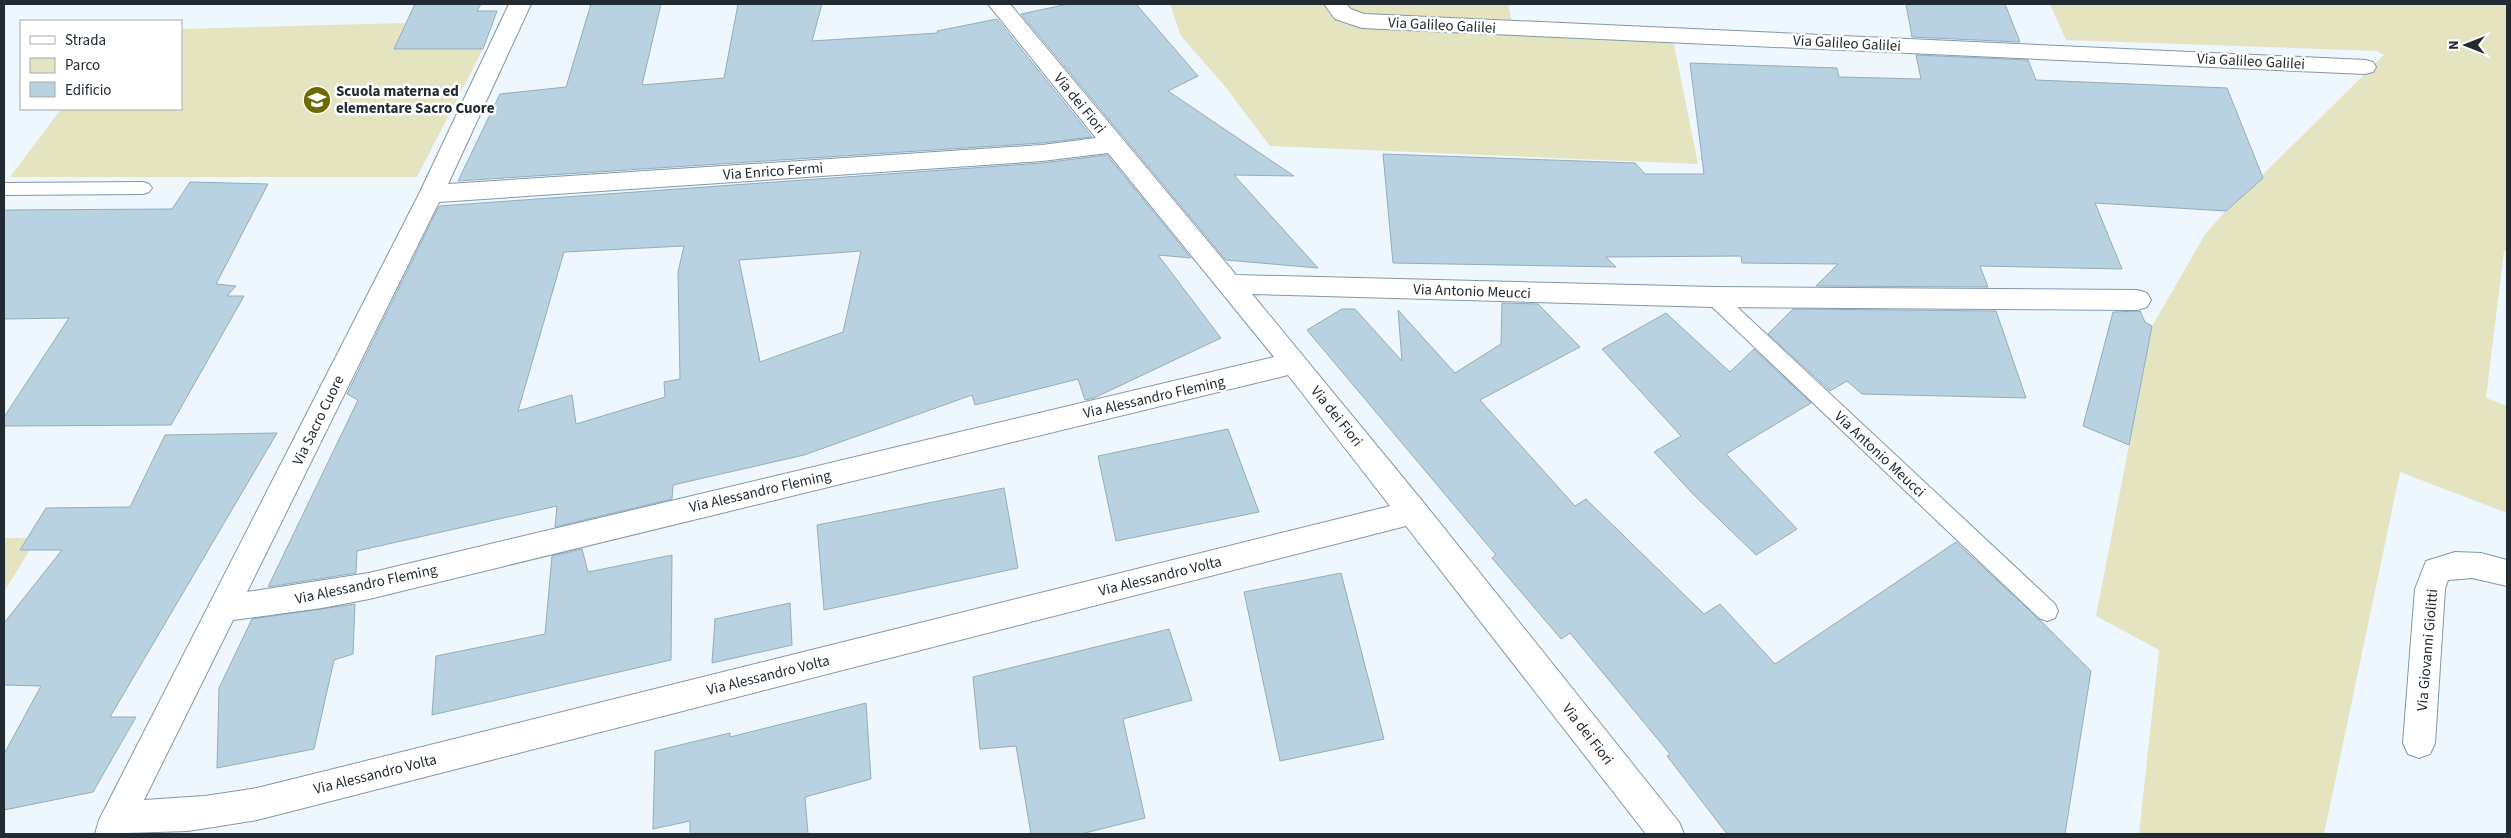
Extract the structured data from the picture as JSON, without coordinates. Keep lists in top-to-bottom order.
{
  "streets": {
    "street": [
      "Via Galileo Galilei",
      "Via dei Fiori",
      "Via Enrico Fermi",
      "Via Antonio Meucci",
      "Via Alessandro Fleming",
      "Via Sacro Cuore",
      "Via Alessandro Volta",
      "Via Giovanni Giolitti"
    ]
  },
  "crossings": [
    ["Via dei Fiori", "Via Enrico Fermi"],
    ["Via dei Fiori", "Via Antonio Meucci"],
    ["Via dei Fiori", "Via Alessandro Fleming"],
    ["Via dei Fiori", "Via Alessandro Volta"],
    ["Via Enrico Fermi", "Via Sacro Cuore"],
    ["Via Alessandro Fleming", "Via Sacro Cuore"],
    ["Via Sacro Cuore", "Via Alessandro Volta"]
  ],
  "places": {
    "school or university": ["Scuola materna ed elementare Sacro Cuore"]
  },
  "legend": ["Strada", "Parco", "Edificio"],
  "north": "left"
}
